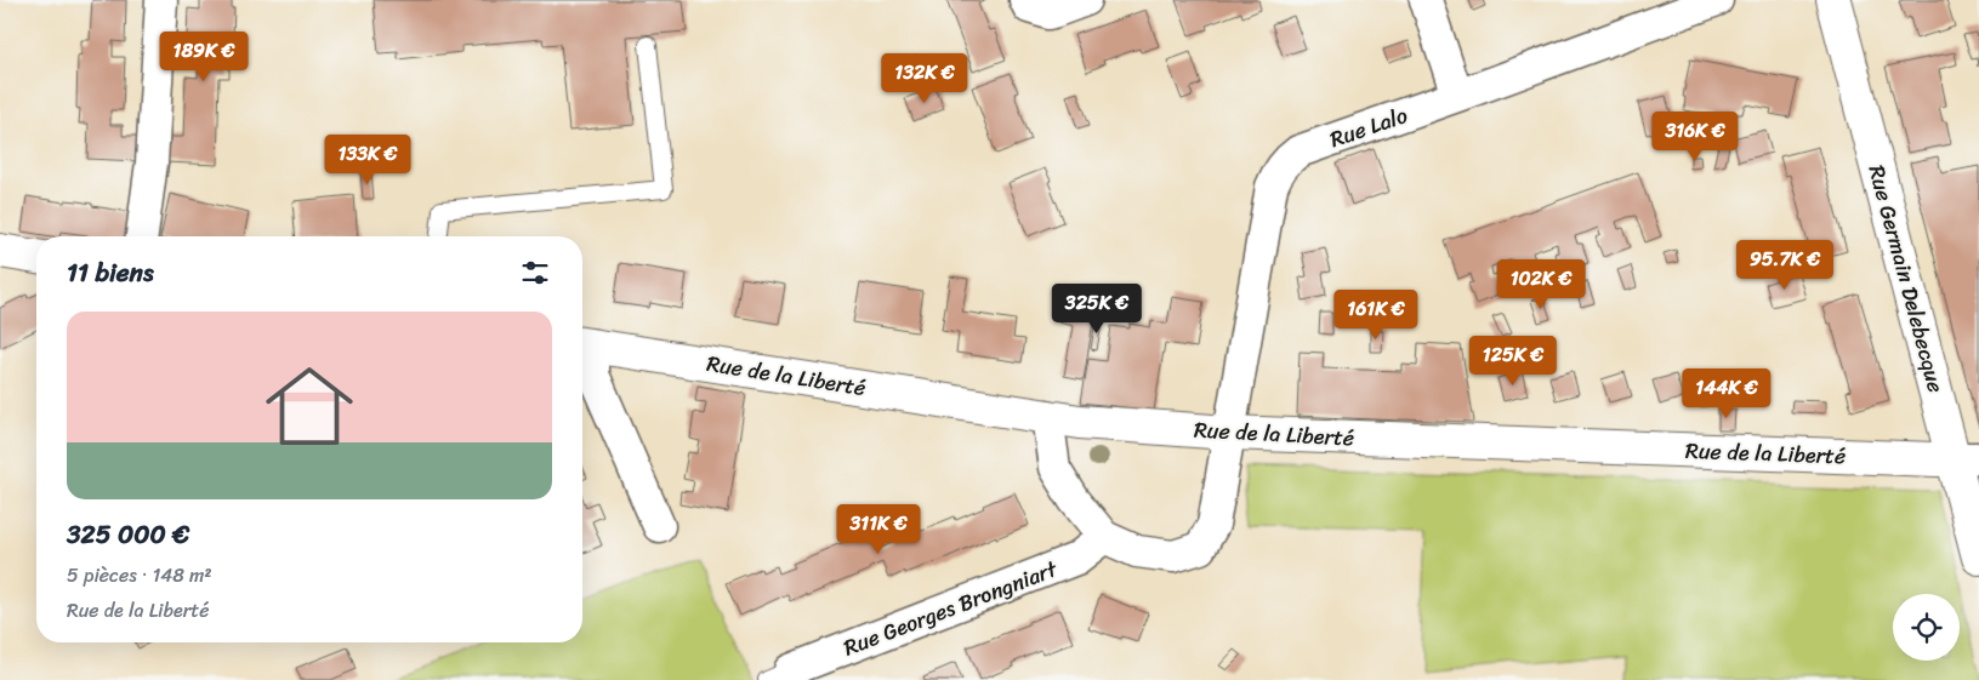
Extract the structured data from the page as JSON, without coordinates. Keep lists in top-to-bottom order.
{
  "streets": {
    "street": [
      "Rue Lalo",
      "Rue Germain Delebecque",
      "Rue de la Liberté",
      "Rue Georges Brongniart"
    ]
  },
  "crossings": [
    ["Rue Lalo", "Rue de la Liberté"],
    ["Rue Lalo", "Rue Georges Brongniart"],
    ["Rue Germain Delebecque", "Rue de la Liberté"]
  ],
  "page": {
    "price": [
      "189K €",
      "132K €",
      "316K €",
      "133K €",
      "95.7K €",
      "102K €",
      "325K €",
      "161K €",
      "125K €",
      "144K €",
      "311K €"
    ],
    "heading": "11 biens",
    "list": [
      {
        "name": "325 000 €",
        "note": "5 pièces · 148 m² · Rue de la Liberté"
      }
    ]
  }
}
